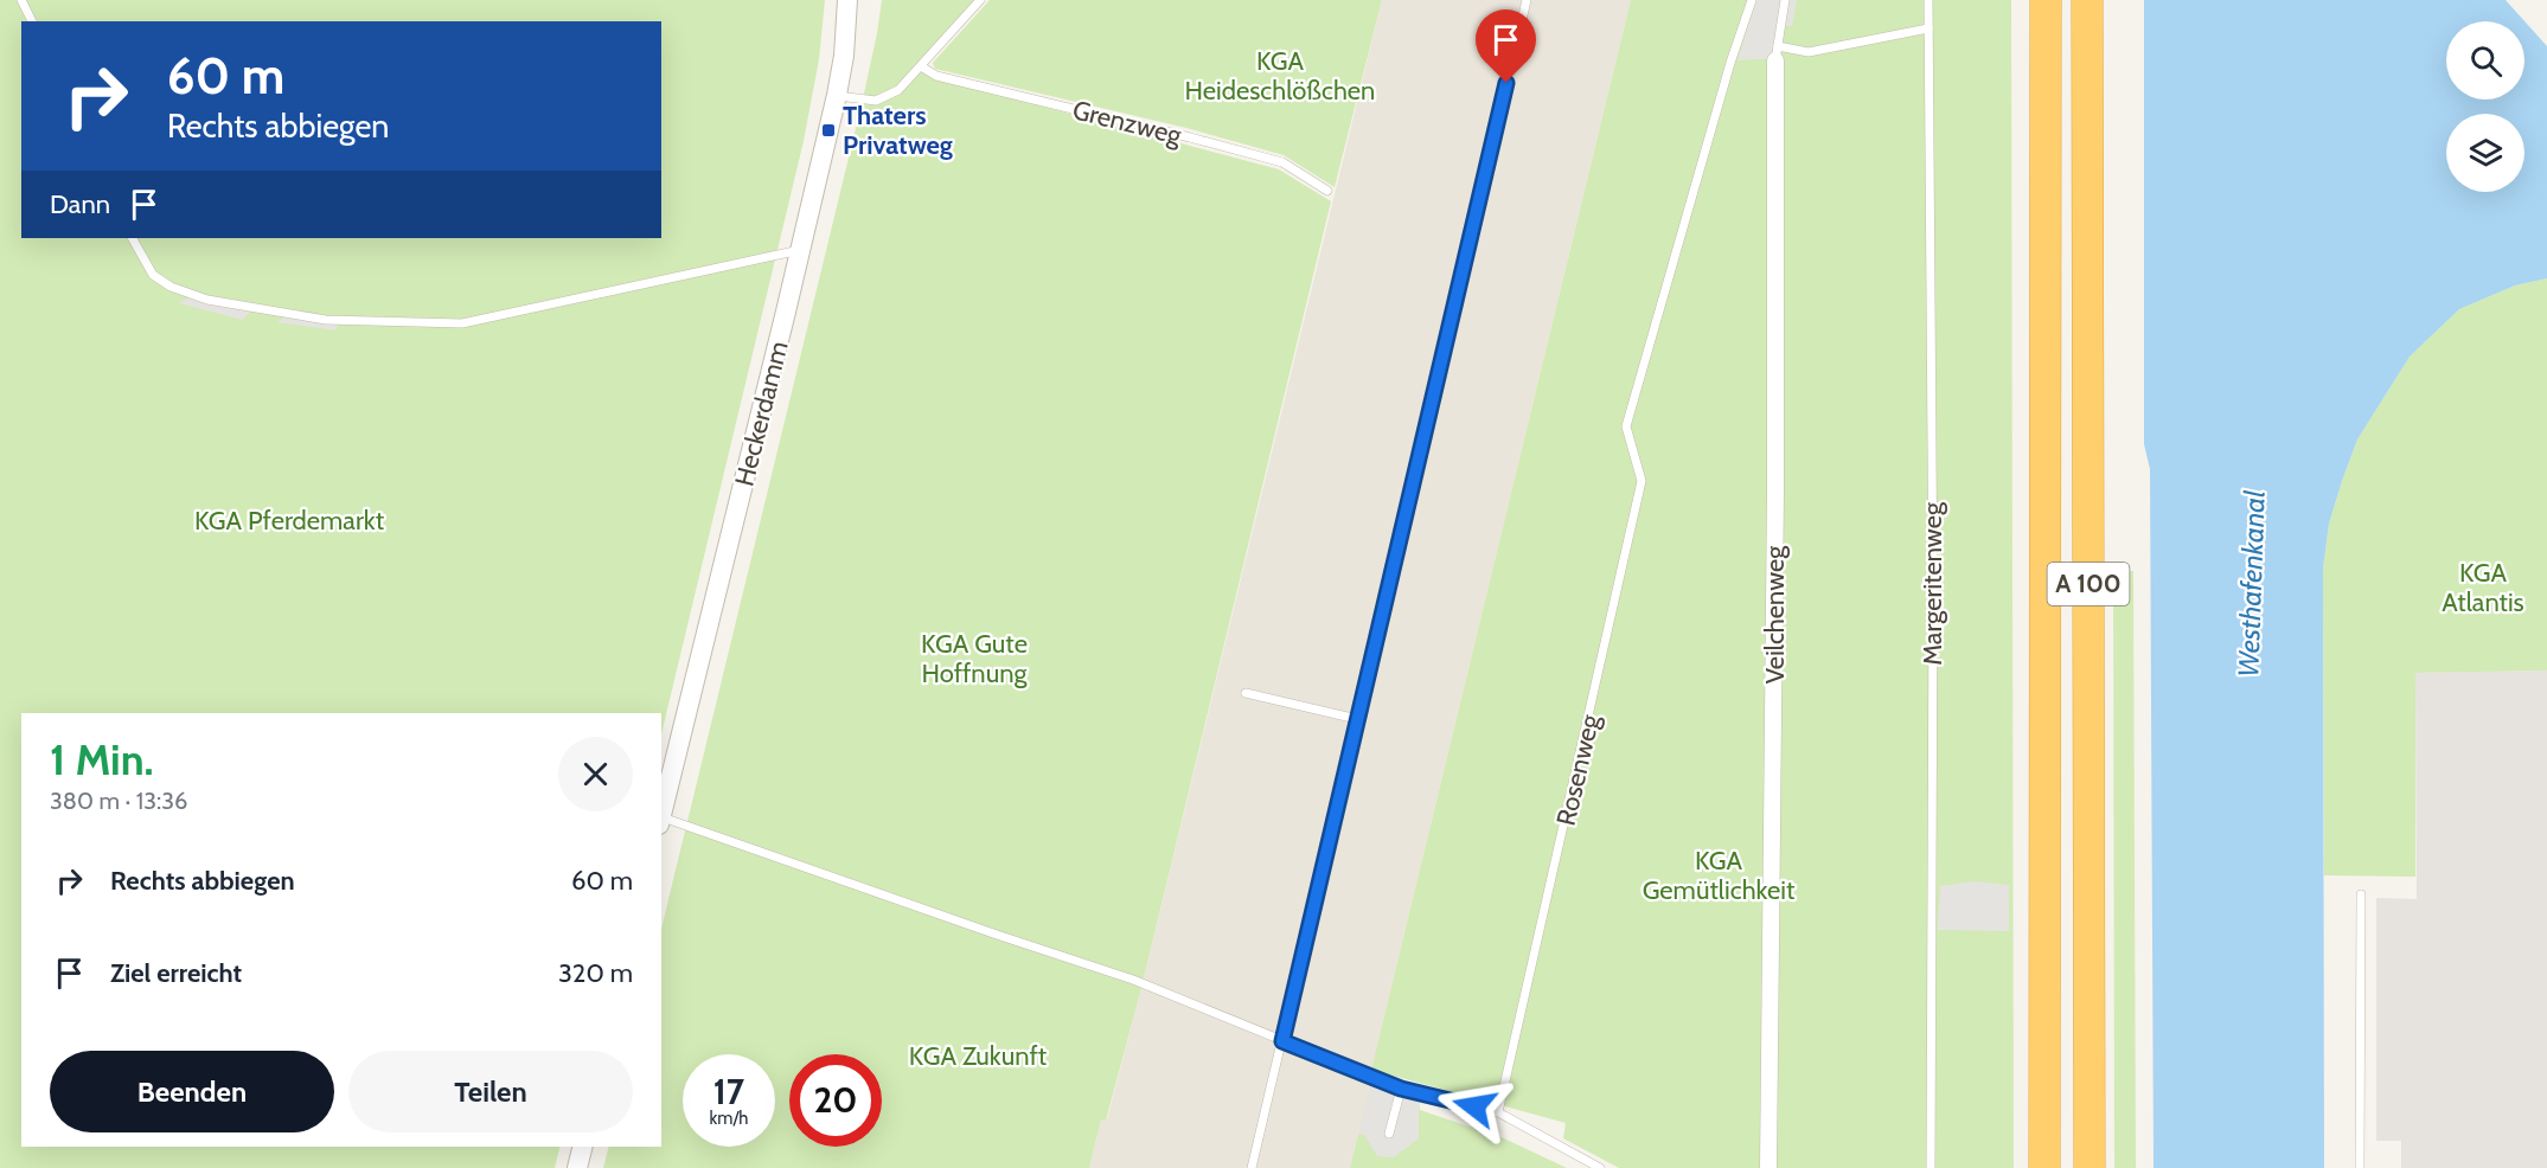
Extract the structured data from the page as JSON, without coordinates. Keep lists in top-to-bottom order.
{
  "streets": {
    "highway": ["A 100"],
    "street": ["Heckerdamm", "Veilchenweg"],
    "lane": ["Grenzweg", "Margeritenweg", "Rosenweg"]
  },
  "water": ["Westhafenkanal"],
  "parks": [
    "KGA Heideschlößchen",
    "KGA Pferdemarkt",
    "KGA Atlantis",
    "KGA Gute Hoffnung",
    "KGA Gemütlichkeit",
    "KGA Zukunft"
  ],
  "places": {
    "transit": ["Thaters Privatweg"]
  },
  "page": {
    "turn": ["60 m", "Rechts abbiegen"],
    "then": "Dann",
    "heading": ["1 Min.", "380 m · 13:36"],
    "list": [
      {
        "name": "Rechts abbiegen",
        "value": "60 m"
      },
      {
        "name": "Ziel erreicht",
        "value": "320 m"
      }
    ],
    "buttons": ["Beenden", "Teilen"],
    "speed": "17 km/h",
    "limit": "20"
  }
}
